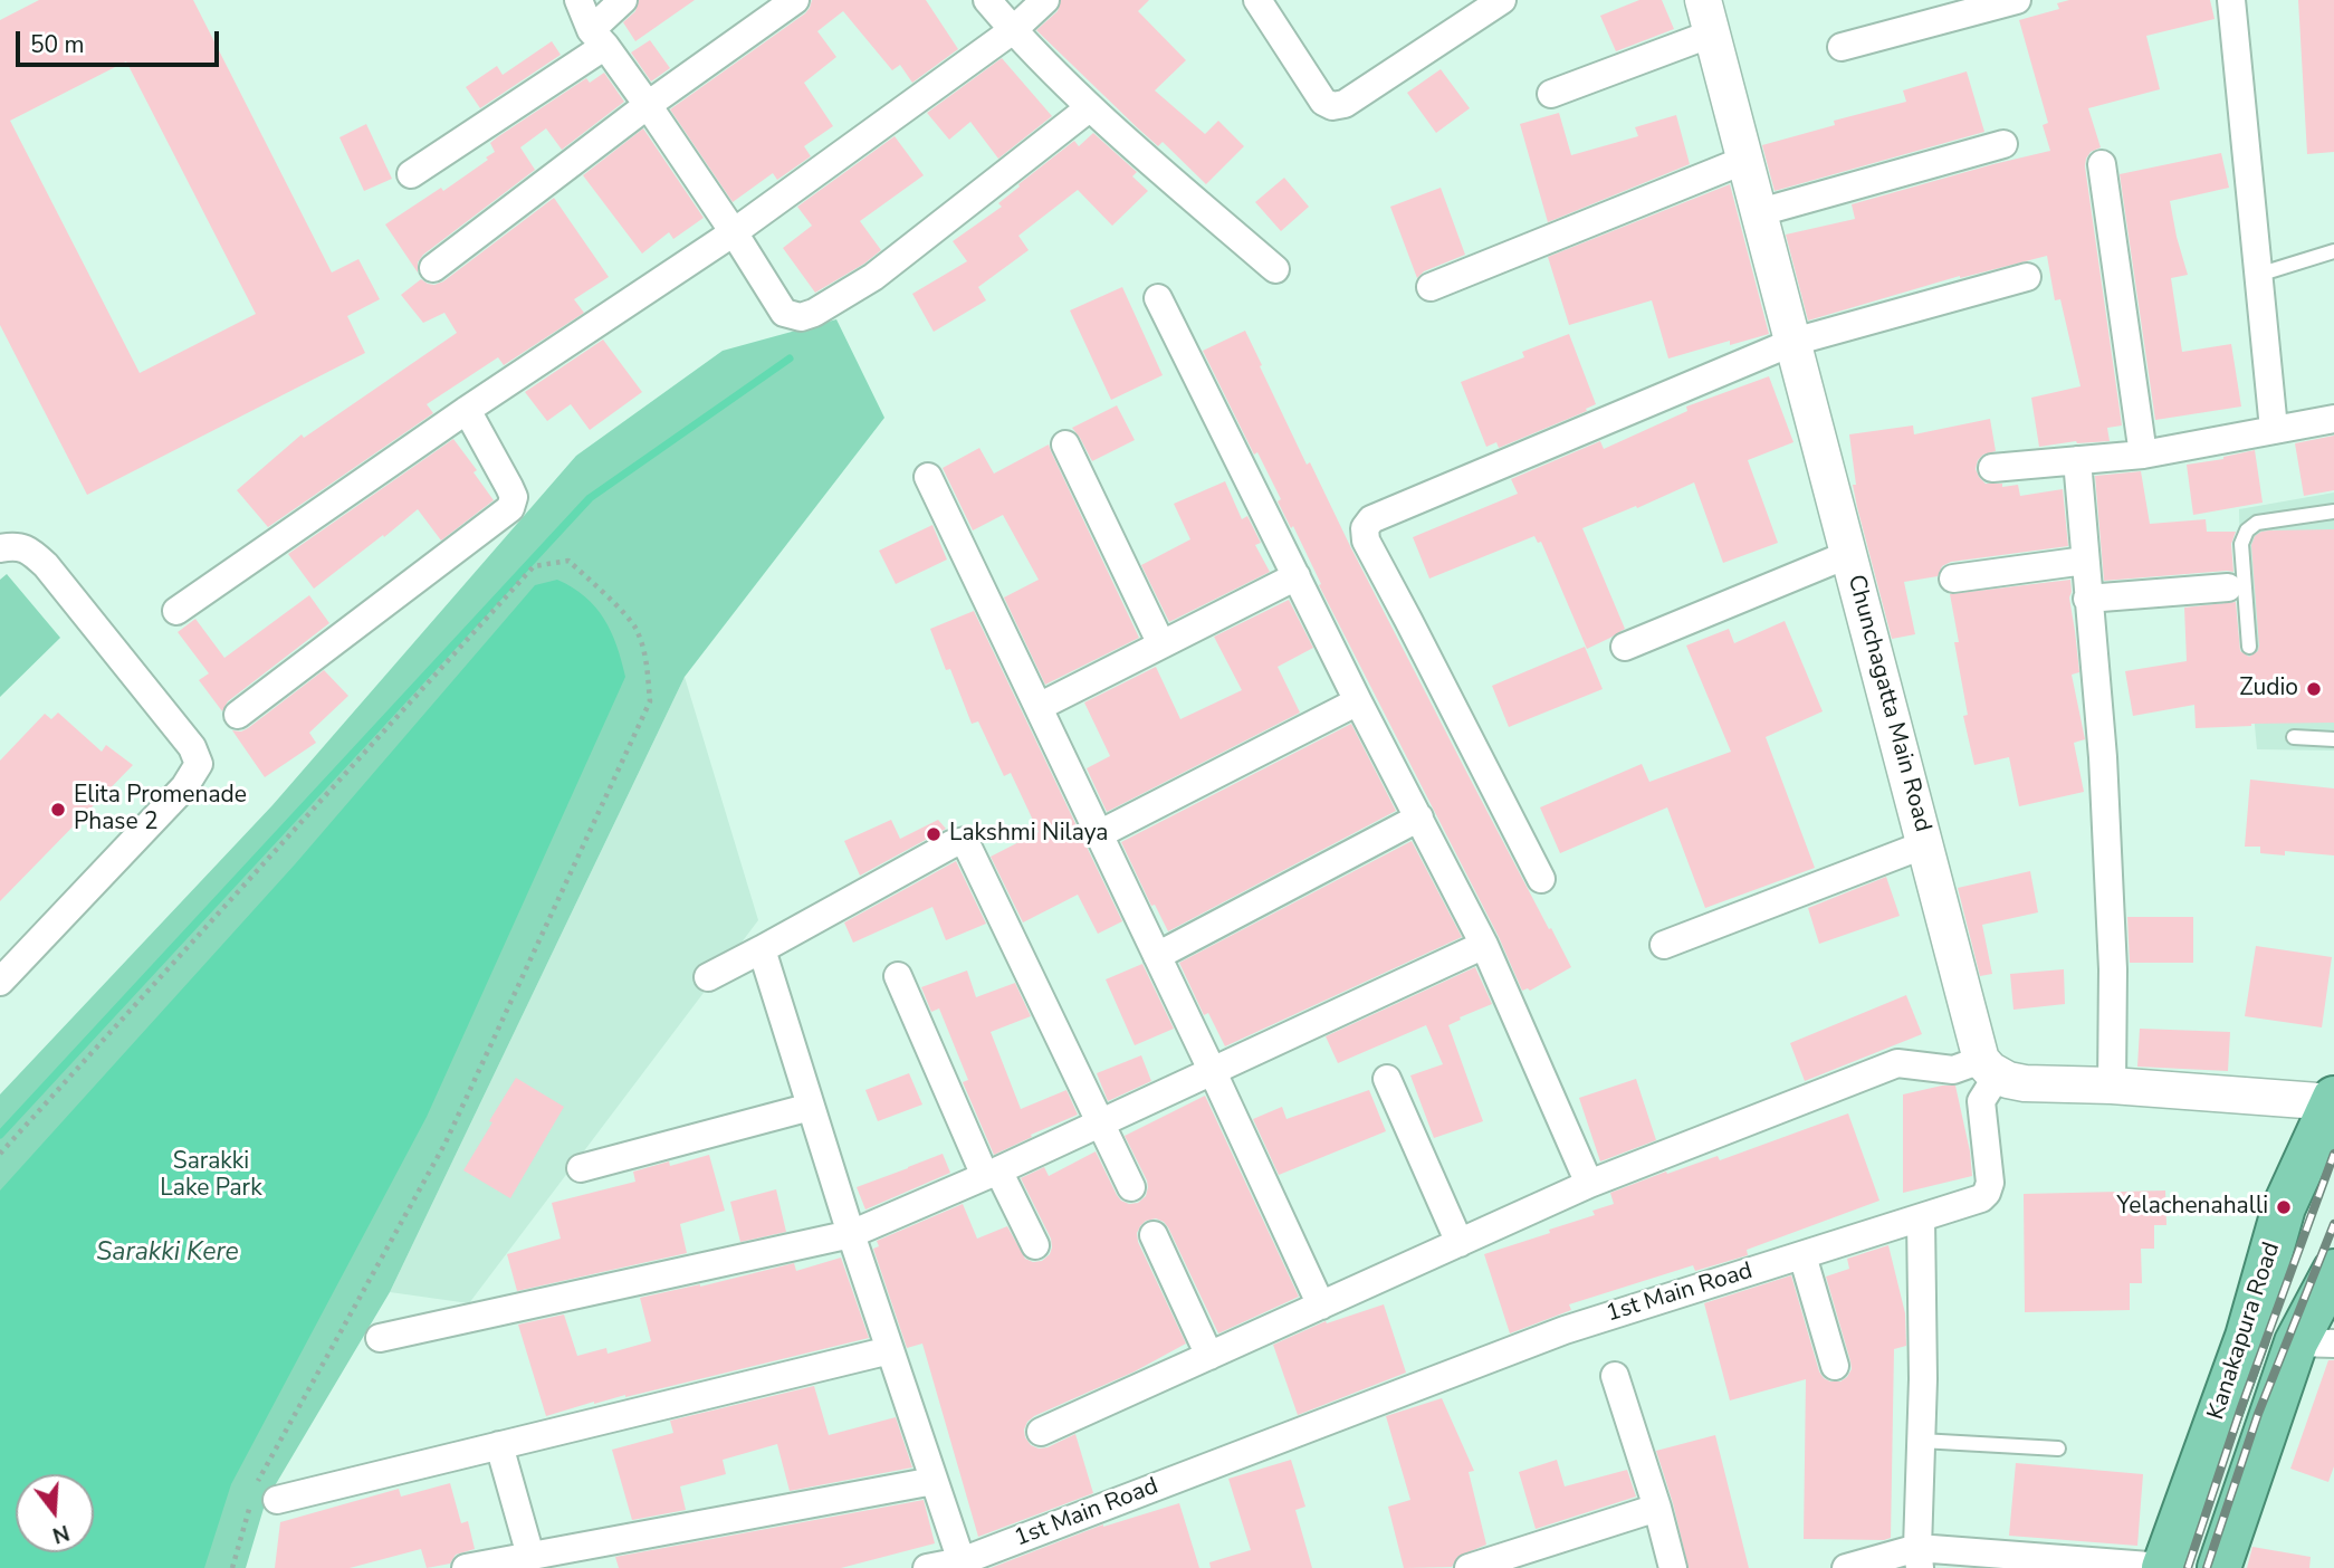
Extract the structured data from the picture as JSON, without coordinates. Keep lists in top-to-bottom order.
{
  "streets": {
    "highway": ["Kanakapura Road"],
    "street": ["Chunchagatta Main Road", "1st Main Road"]
  },
  "crossings": [
    ["Chunchagatta Main Road", "1st Main Road"]
  ],
  "water": ["Sarakki Kere"],
  "parks": ["Sarakki Lake Park"],
  "places": [
    "Zudio",
    "Elita Promenade Phase 2",
    "Lakshmi Nilaya",
    "Yelachenahalli"
  ],
  "scale_bar": "50 m",
  "north": "bottom"
}
